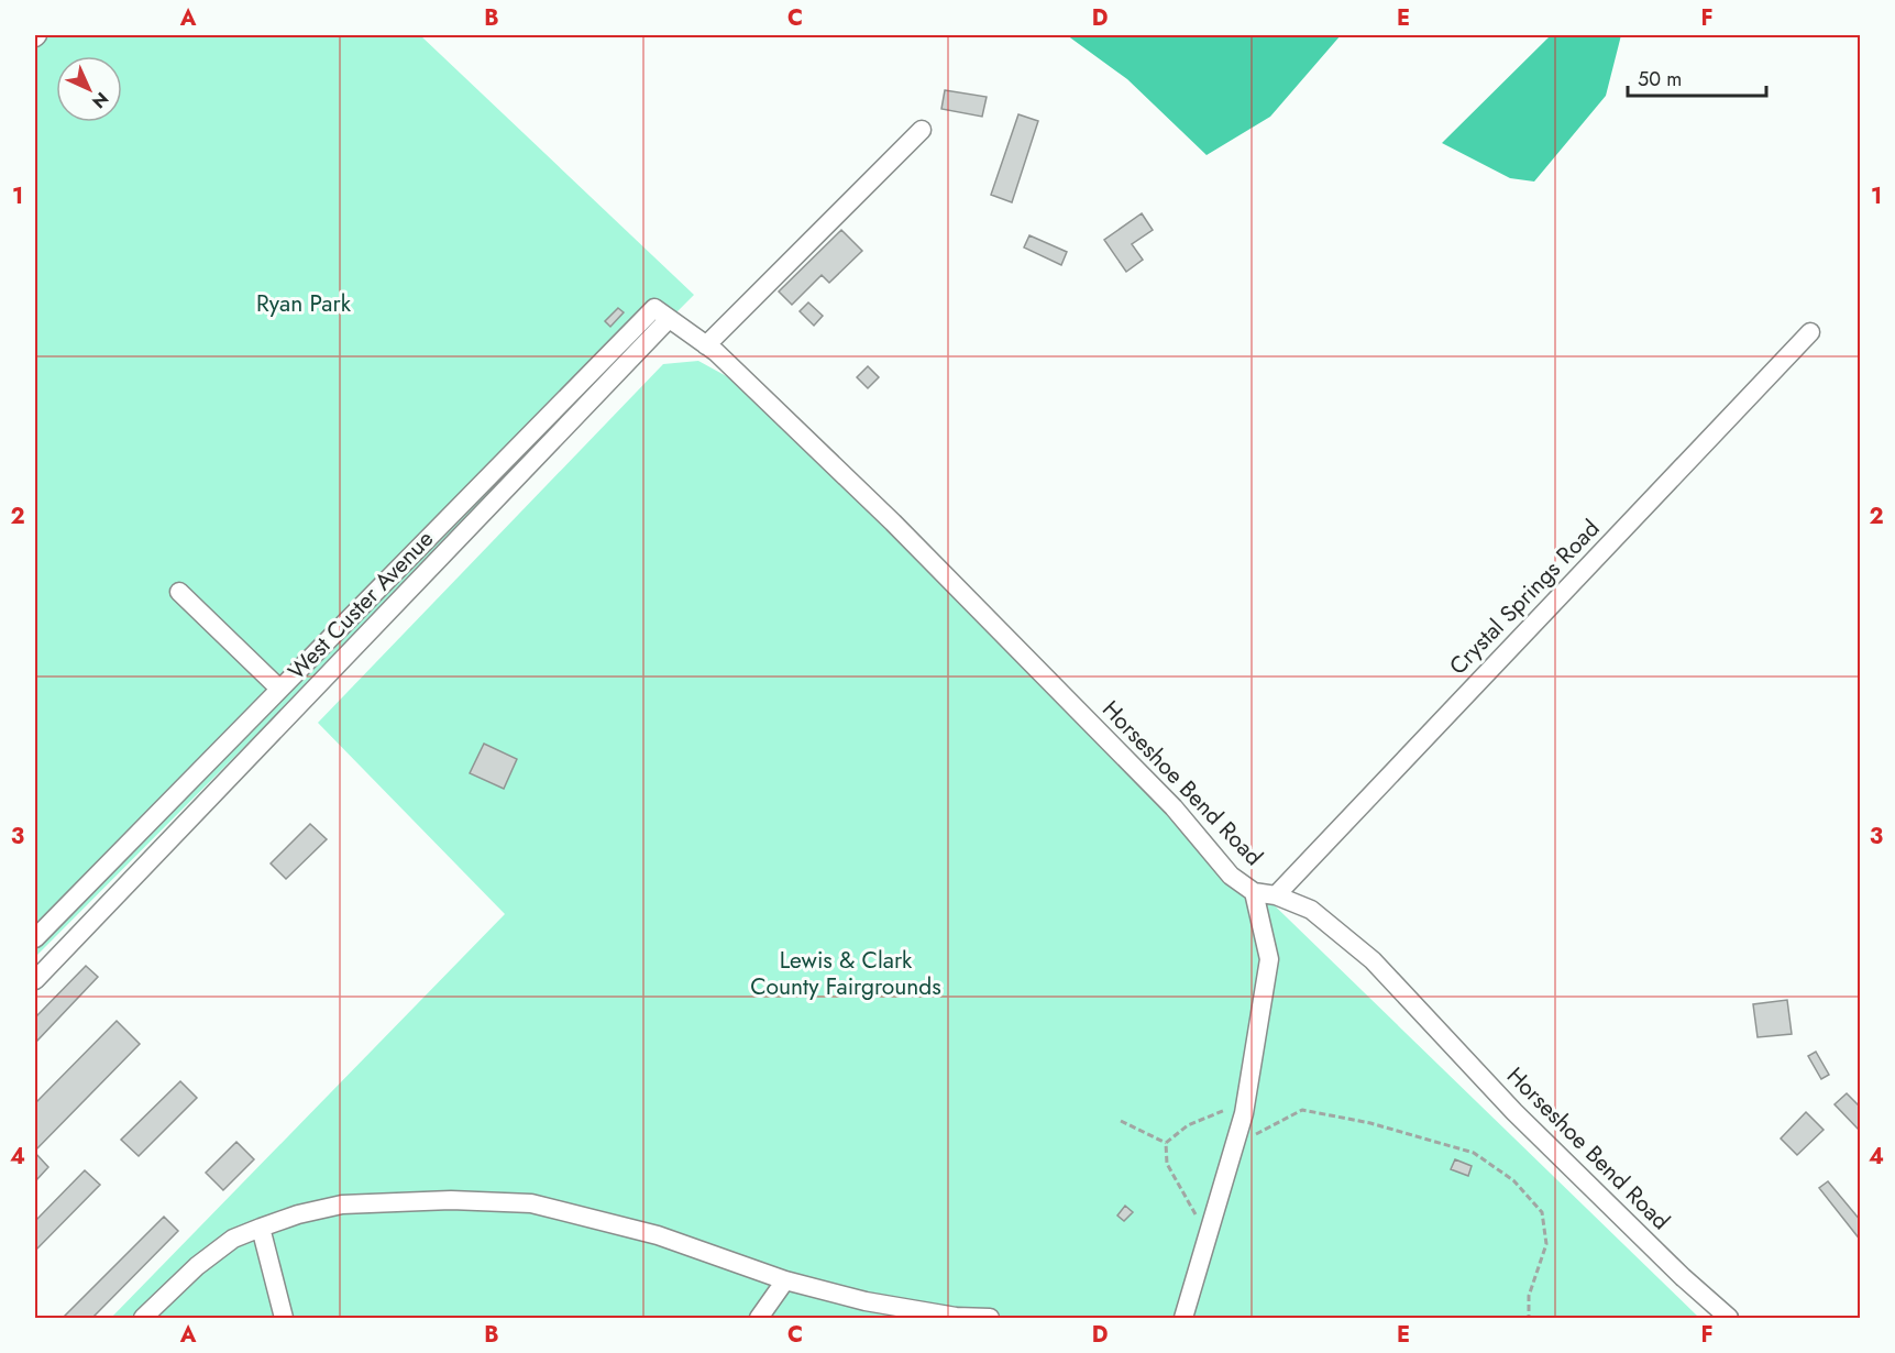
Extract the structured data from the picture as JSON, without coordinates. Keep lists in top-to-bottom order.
{
  "streets": {
    "street": ["Crystal Springs Road", "West Custer Avenue", "Horseshoe Bend Road"]
  },
  "crossings": [
    ["Crystal Springs Road", "Horseshoe Bend Road"]
  ],
  "parks": ["Ryan Park", "Lewis & Clark County Fairgrounds"],
  "scale_bar": "50 m",
  "north": "bottom right",
  "grid": {
    "columns": [
      "A",
      "B",
      "C",
      "D",
      "E",
      "F"
    ],
    "rows": [
      "1",
      "2",
      "3",
      "4"
    ]
  }
}
